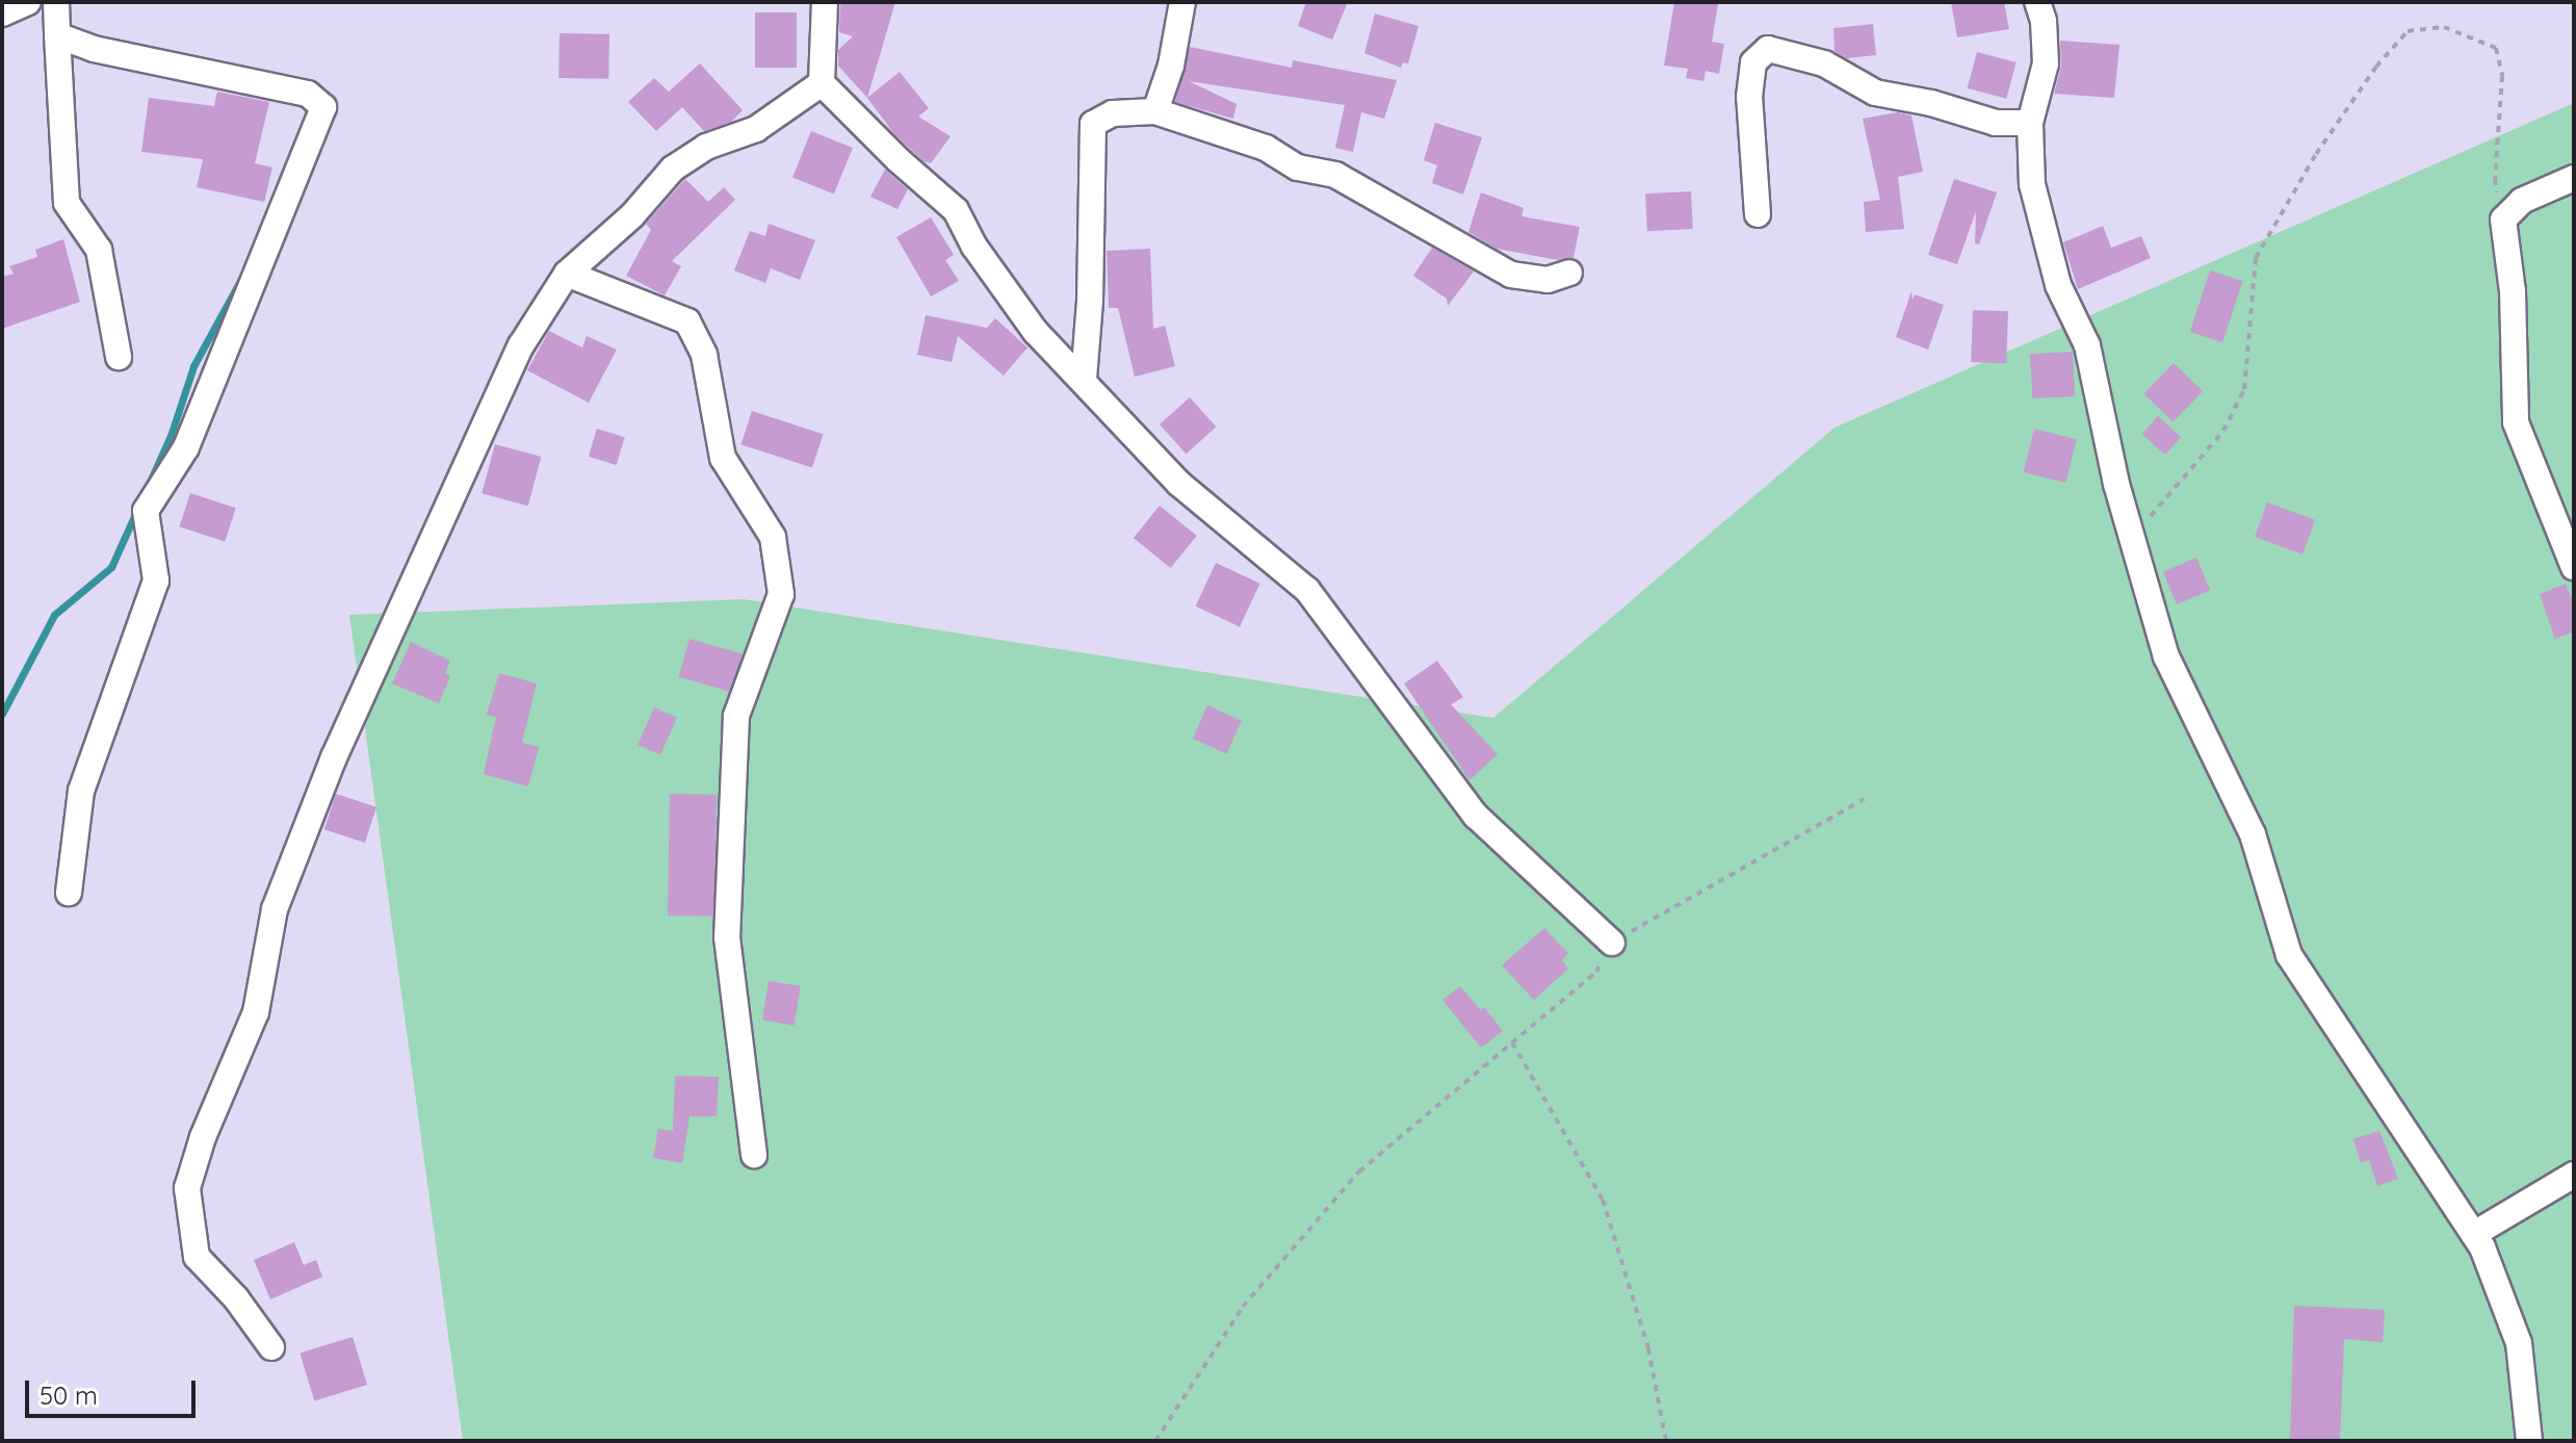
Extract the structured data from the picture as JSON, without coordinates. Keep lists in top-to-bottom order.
{
  "scale_bar": "50 m"
}
